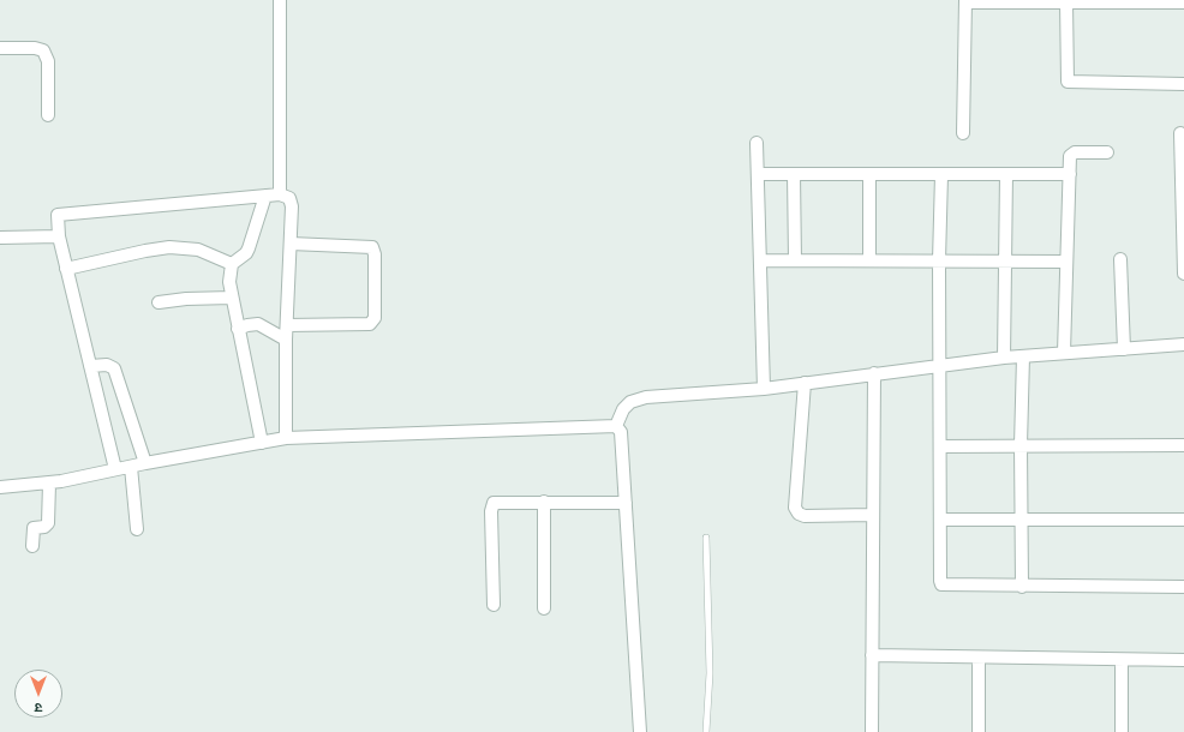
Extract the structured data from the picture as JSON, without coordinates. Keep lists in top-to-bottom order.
{
  "north": "bottom"
}
